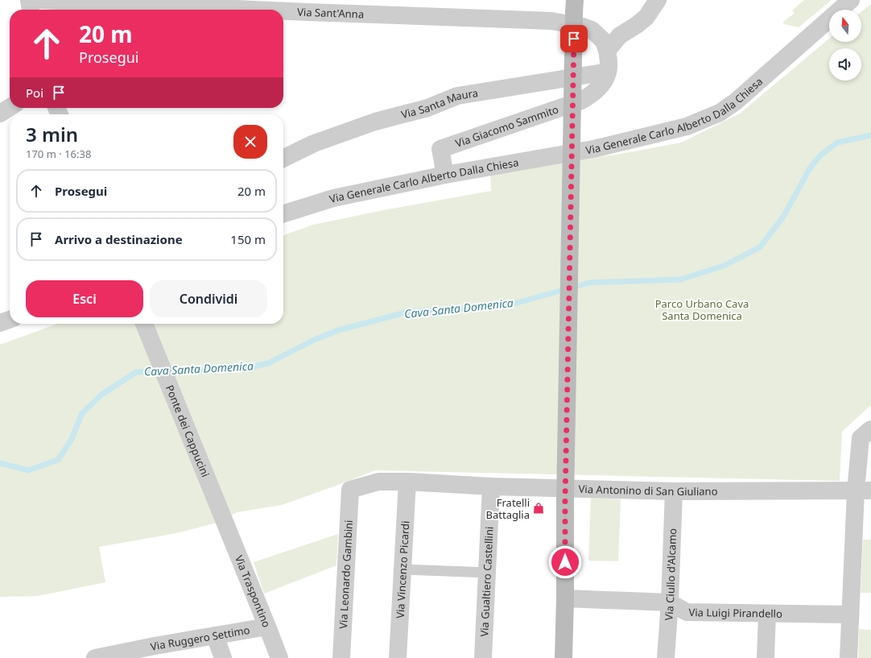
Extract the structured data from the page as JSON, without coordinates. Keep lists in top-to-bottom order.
{
  "streets": {
    "street": [
      "Via Sant'Anna",
      "Via Santa Maura",
      "Via Generale Carlo Alberto Dalla Chiesa",
      "Via Giacomo Sammito",
      "Ponte dei Cappucini",
      "Via Antonino di San Giuliano",
      "Via Vincenzo Picardi",
      "Via Leonardo Gambini",
      "Via Ciullo d'Alcamo",
      "Via Gualtiero Castellini",
      "Via Traspontino",
      "Via Luigi Pirandello",
      "Via Ruggero Settimo"
    ]
  },
  "crossings": [
    ["Via Sant'Anna", "Via Giacomo Sammito"],
    ["Via Santa Maura", "Via Giacomo Sammito"],
    ["Via Generale Carlo Alberto Dalla Chiesa", "Via Giacomo Sammito"],
    ["Ponte dei Cappucini", "Via Traspontino"],
    ["Via Antonino di San Giuliano", "Via Vincenzo Picardi"],
    ["Via Antonino di San Giuliano", "Via Leonardo Gambini"],
    ["Via Antonino di San Giuliano", "Via Ciullo d'Alcamo"],
    ["Via Antonino di San Giuliano", "Via Gualtiero Castellini"],
    ["Via Ciullo d'Alcamo", "Via Luigi Pirandello"],
    ["Via Traspontino", "Via Ruggero Settimo"]
  ],
  "water": ["Cava Santa Domenica"],
  "parks": ["Parco Urbano Cava Santa Domenica"],
  "places": {
    "shop": ["Fratelli Battaglia"]
  },
  "north": "top",
  "page": {
    "turn": ["20 m", "Prosegui"],
    "then": "Poi",
    "heading": ["3 min", "170 m · 16:38"],
    "list": [
      {
        "name": "Prosegui",
        "value": "20 m"
      },
      {
        "name": "Arrivo a destinazione",
        "value": "150 m"
      }
    ],
    "buttons": ["Esci", "Condividi"]
  }
}
